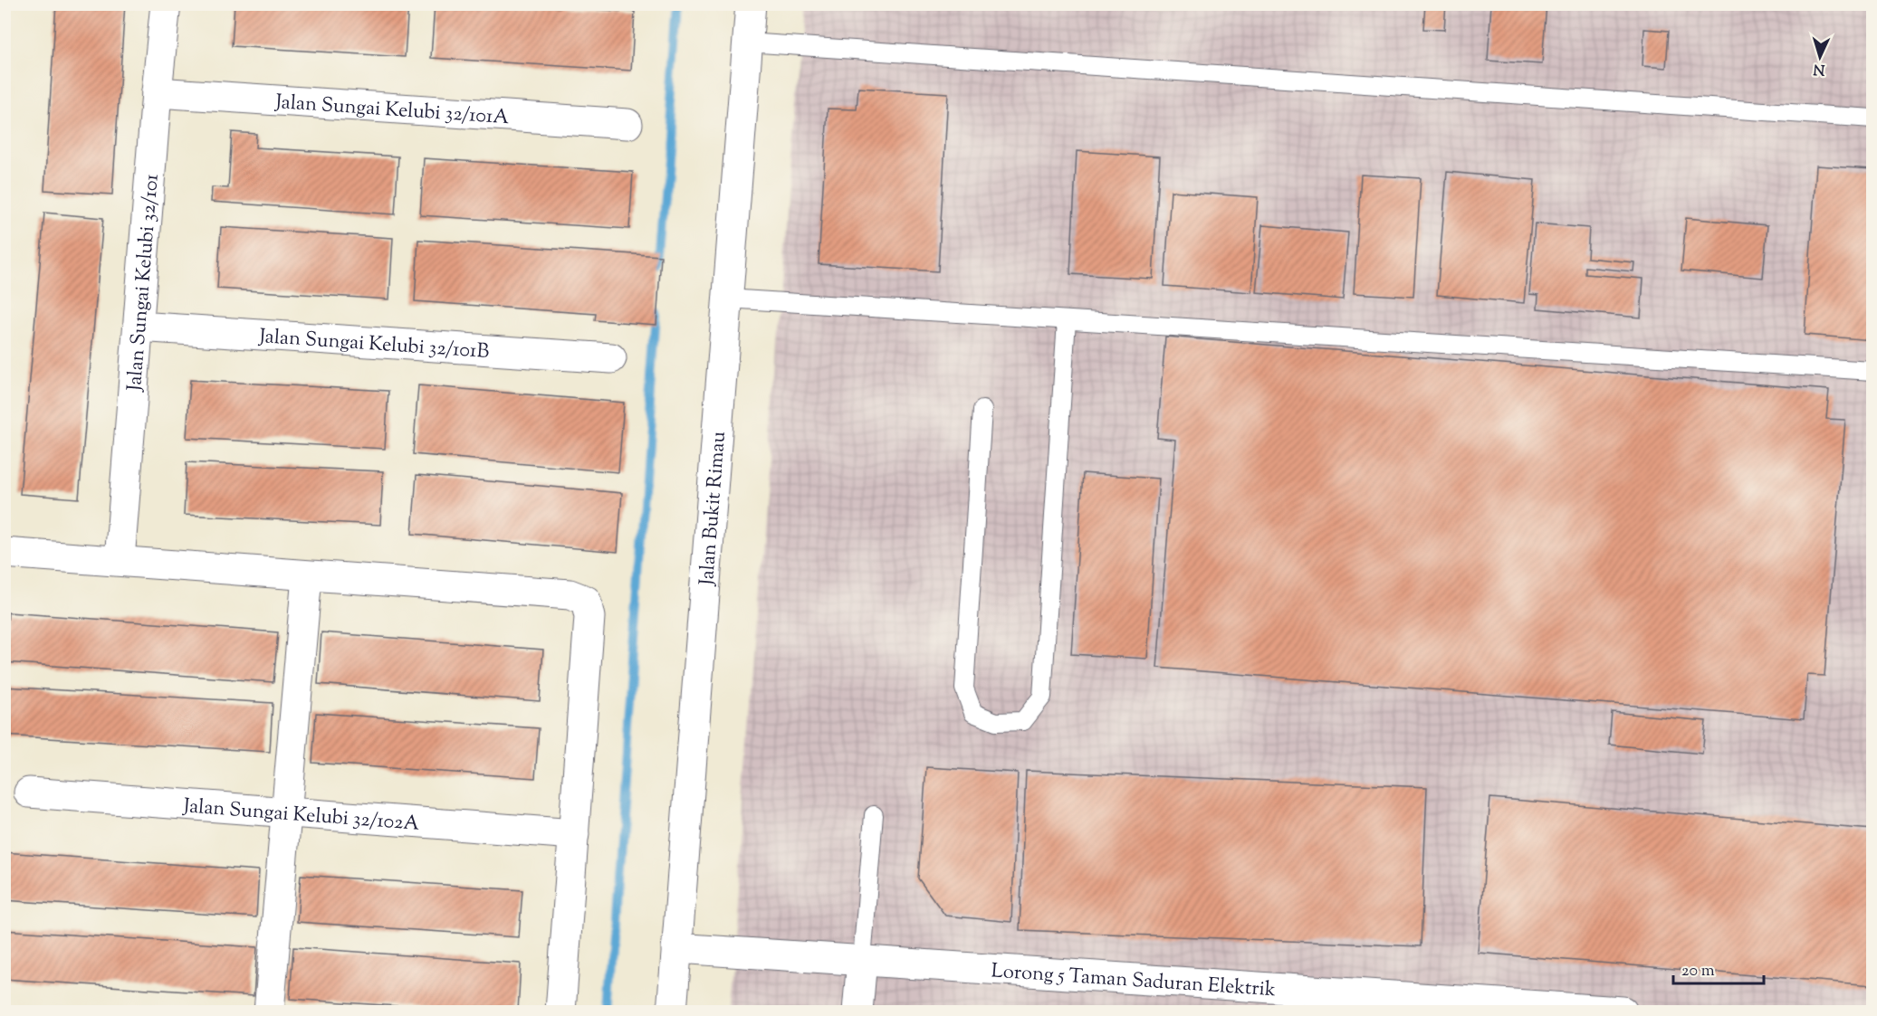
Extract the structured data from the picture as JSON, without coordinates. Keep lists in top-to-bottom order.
{
  "streets": {
    "street": [
      "Jalan Sungai Kelubi 32/101A",
      "Jalan Sungai Kelubi 32/101",
      "Jalan Sungai Kelubi 32/101B",
      "Jalan Bukit Rimau",
      "Jalan Sungai Kelubi 32/102A",
      "Lorong 5 Taman Saduran Elektrik"
    ]
  },
  "crossings": [
    ["Jalan Sungai Kelubi 32/101A", "Jalan Sungai Kelubi 32/101"],
    ["Jalan Sungai Kelubi 32/101", "Jalan Sungai Kelubi 32/101B"],
    ["Jalan Bukit Rimau", "Lorong 5 Taman Saduran Elektrik"]
  ],
  "scale_bar": "20 m",
  "north": "bottom"
}
